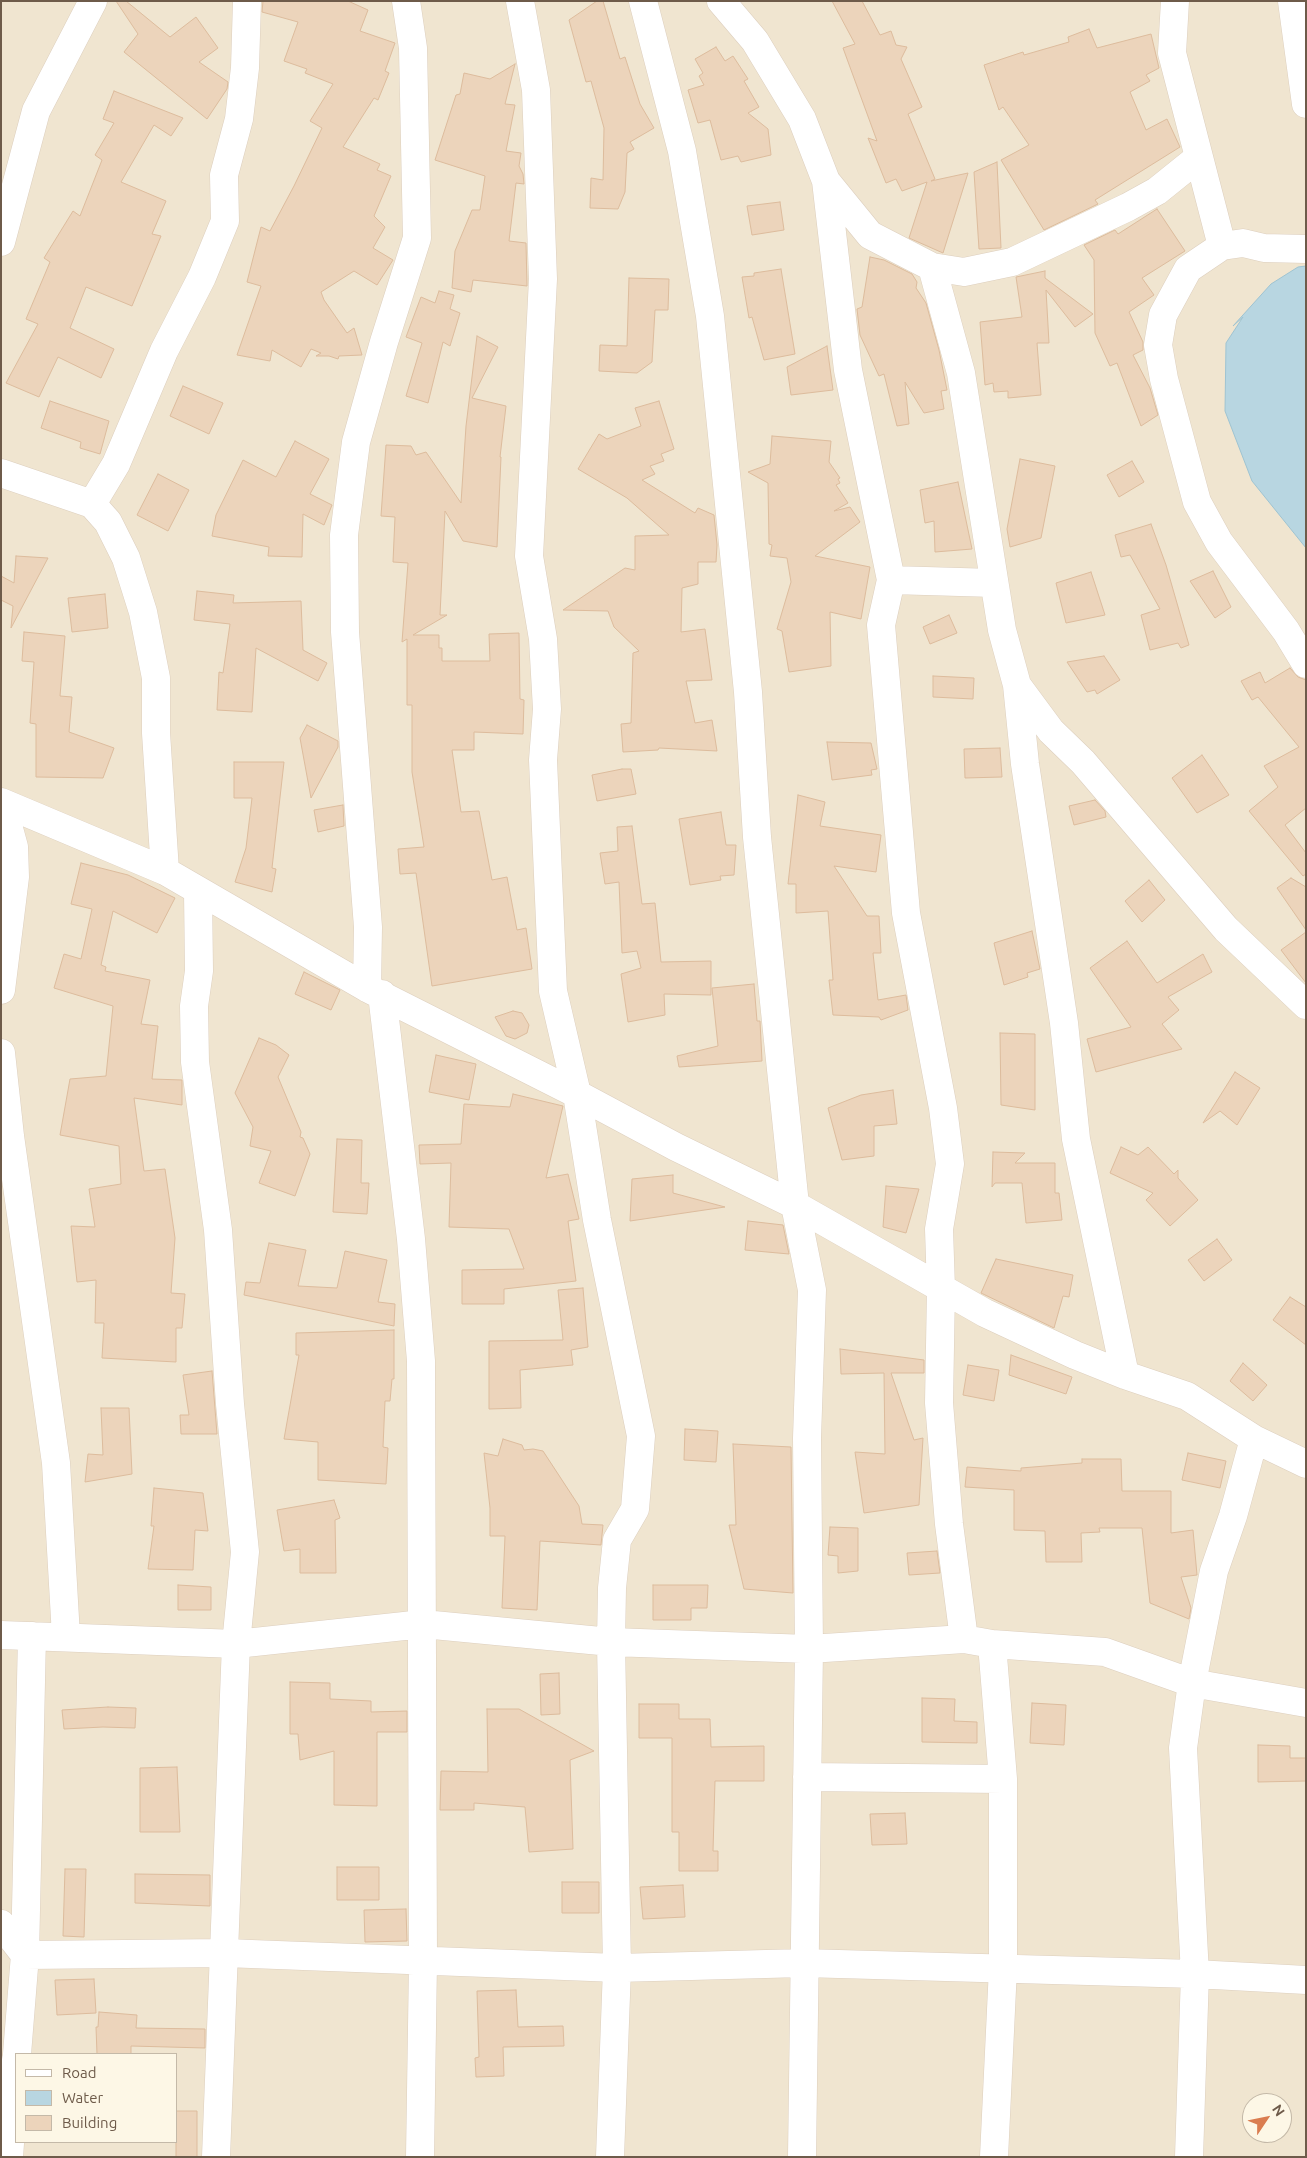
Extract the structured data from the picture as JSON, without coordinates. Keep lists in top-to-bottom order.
{
  "legend": ["Road", "Water", "Building"],
  "north": "top right"
}
